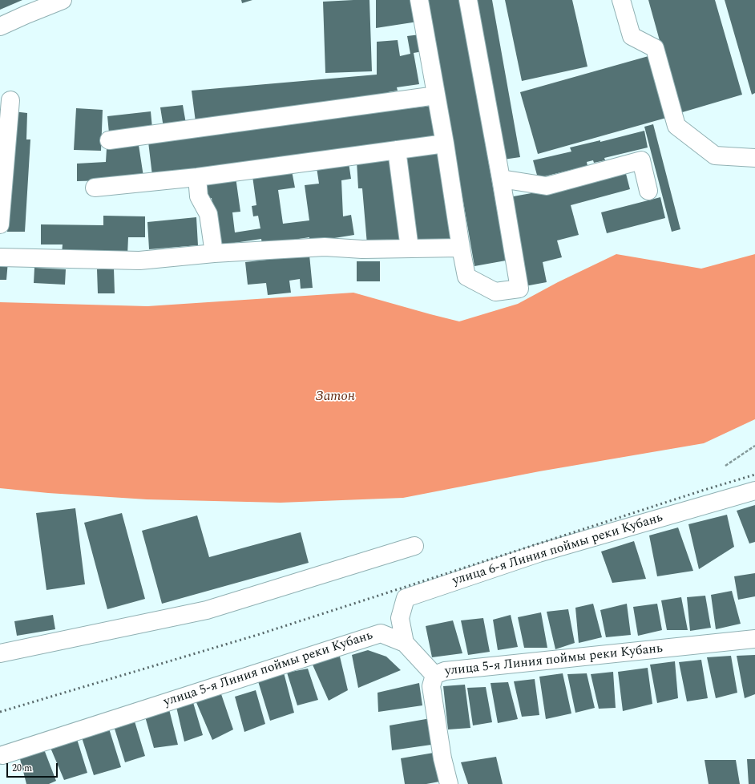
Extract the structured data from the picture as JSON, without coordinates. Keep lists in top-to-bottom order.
{
  "streets": {
    "street": ["улица 6-я Линия поймы реки Кубань", "улица 5-я Линия поймы реки Кубань"]
  },
  "crossings": [
    ["улица 6-я Линия поймы реки Кубань", "улица 5-я Линия поймы реки Кубань"]
  ],
  "water": ["Затон"],
  "scale_bar": "20 m"
}
